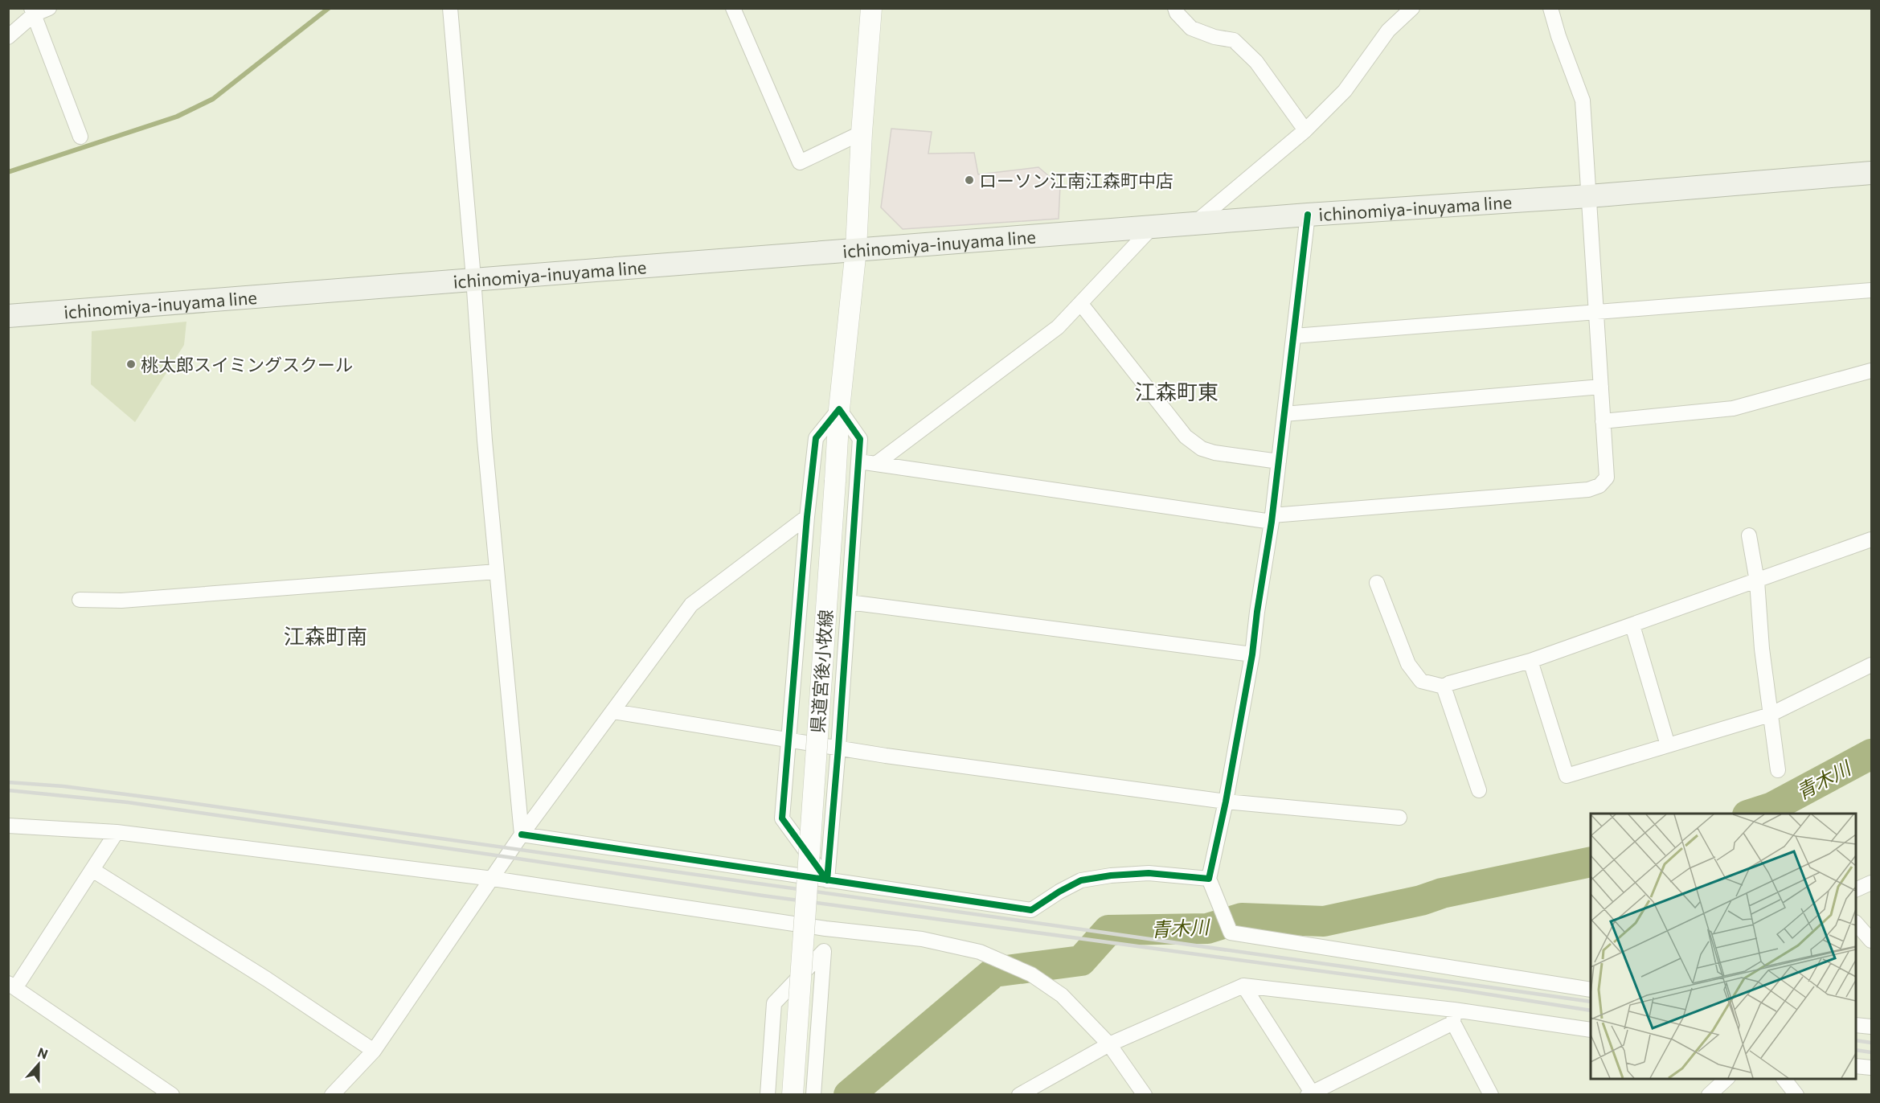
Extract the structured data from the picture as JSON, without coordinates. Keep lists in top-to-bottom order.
{
  "streets": {
    "main road": ["ichinomiya-inuyama line", "県道宮後小牧線"]
  },
  "crossings": [
    ["ichinomiya-inuyama line", "県道宮後小牧線"]
  ],
  "districts": ["江森町東", "江森町南"],
  "water": ["青木川"],
  "places": ["ローソン江南江森町中店", "桃太郎スイミングスクール"],
  "north": "top"
}
